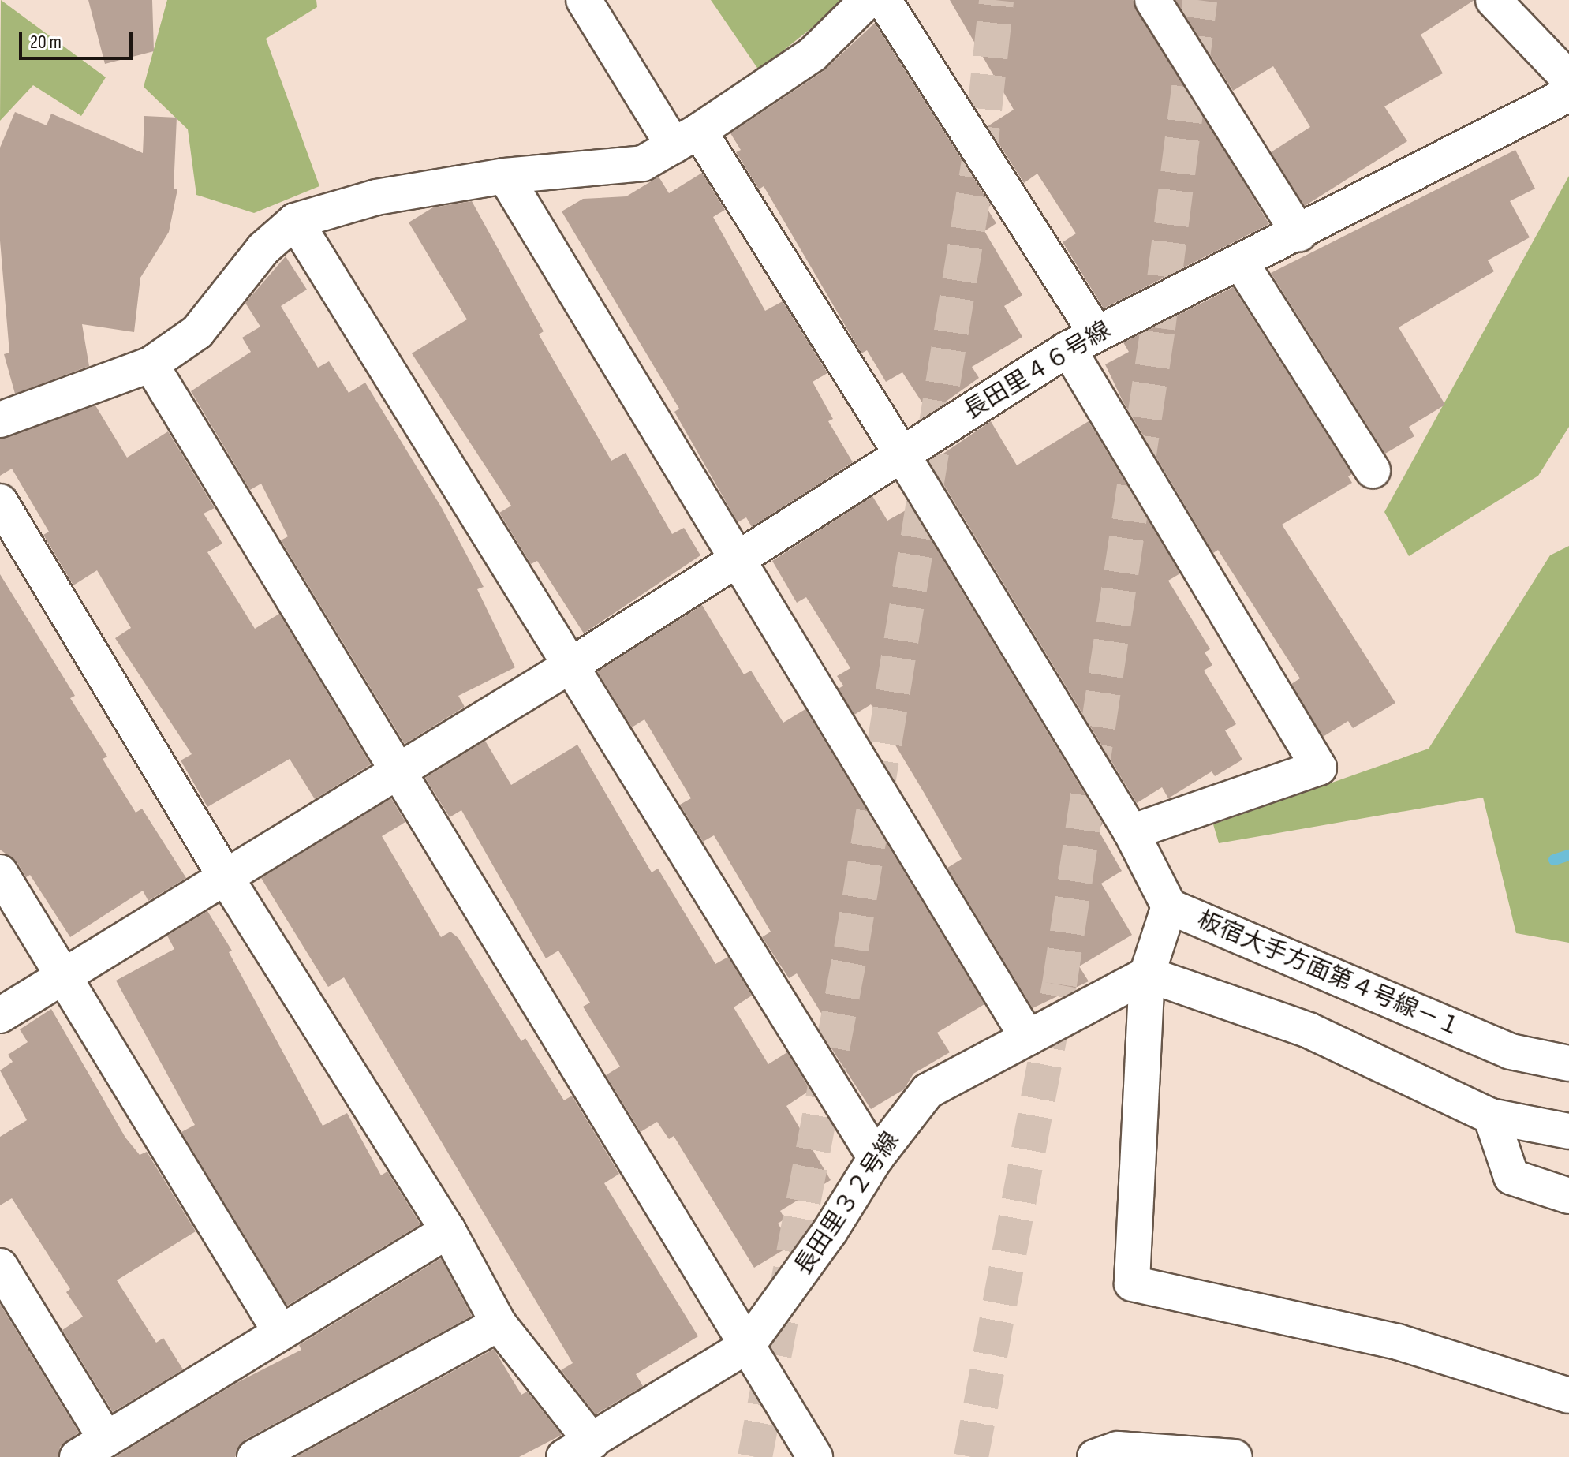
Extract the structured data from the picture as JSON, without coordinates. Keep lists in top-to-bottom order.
{
  "streets": {
    "street": ["長田里４６号線", "板宿大手方面第４号線－１", "長田里３２号線"]
  },
  "scale_bar": "20 m"
}
